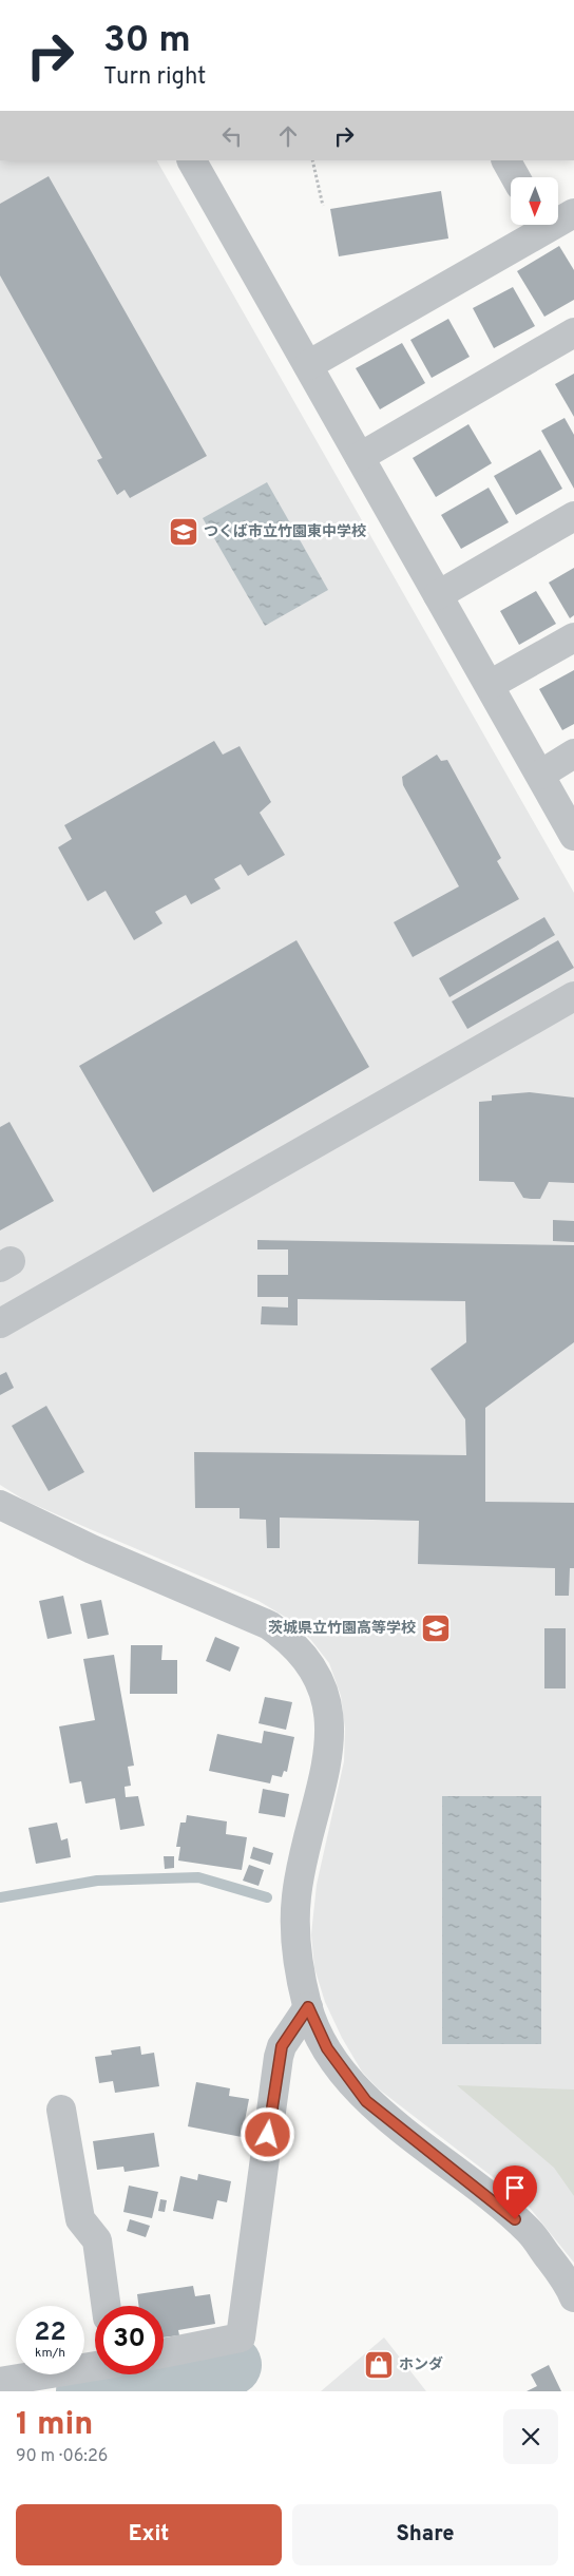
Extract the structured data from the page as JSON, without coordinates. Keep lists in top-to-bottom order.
{
  "places": {
    "school or university": ["つくば市立竹園東中学校", "茨城県立竹園高等学校"],
    "shop": ["ホンダ"]
  },
  "north": "bottom",
  "page": {
    "turn": ["30 m", "Turn right"],
    "speed": "22 km/h",
    "limit": "30",
    "heading": ["1 min", "90 m · 06:26"],
    "buttons": ["Exit", "Share"]
  }
}
